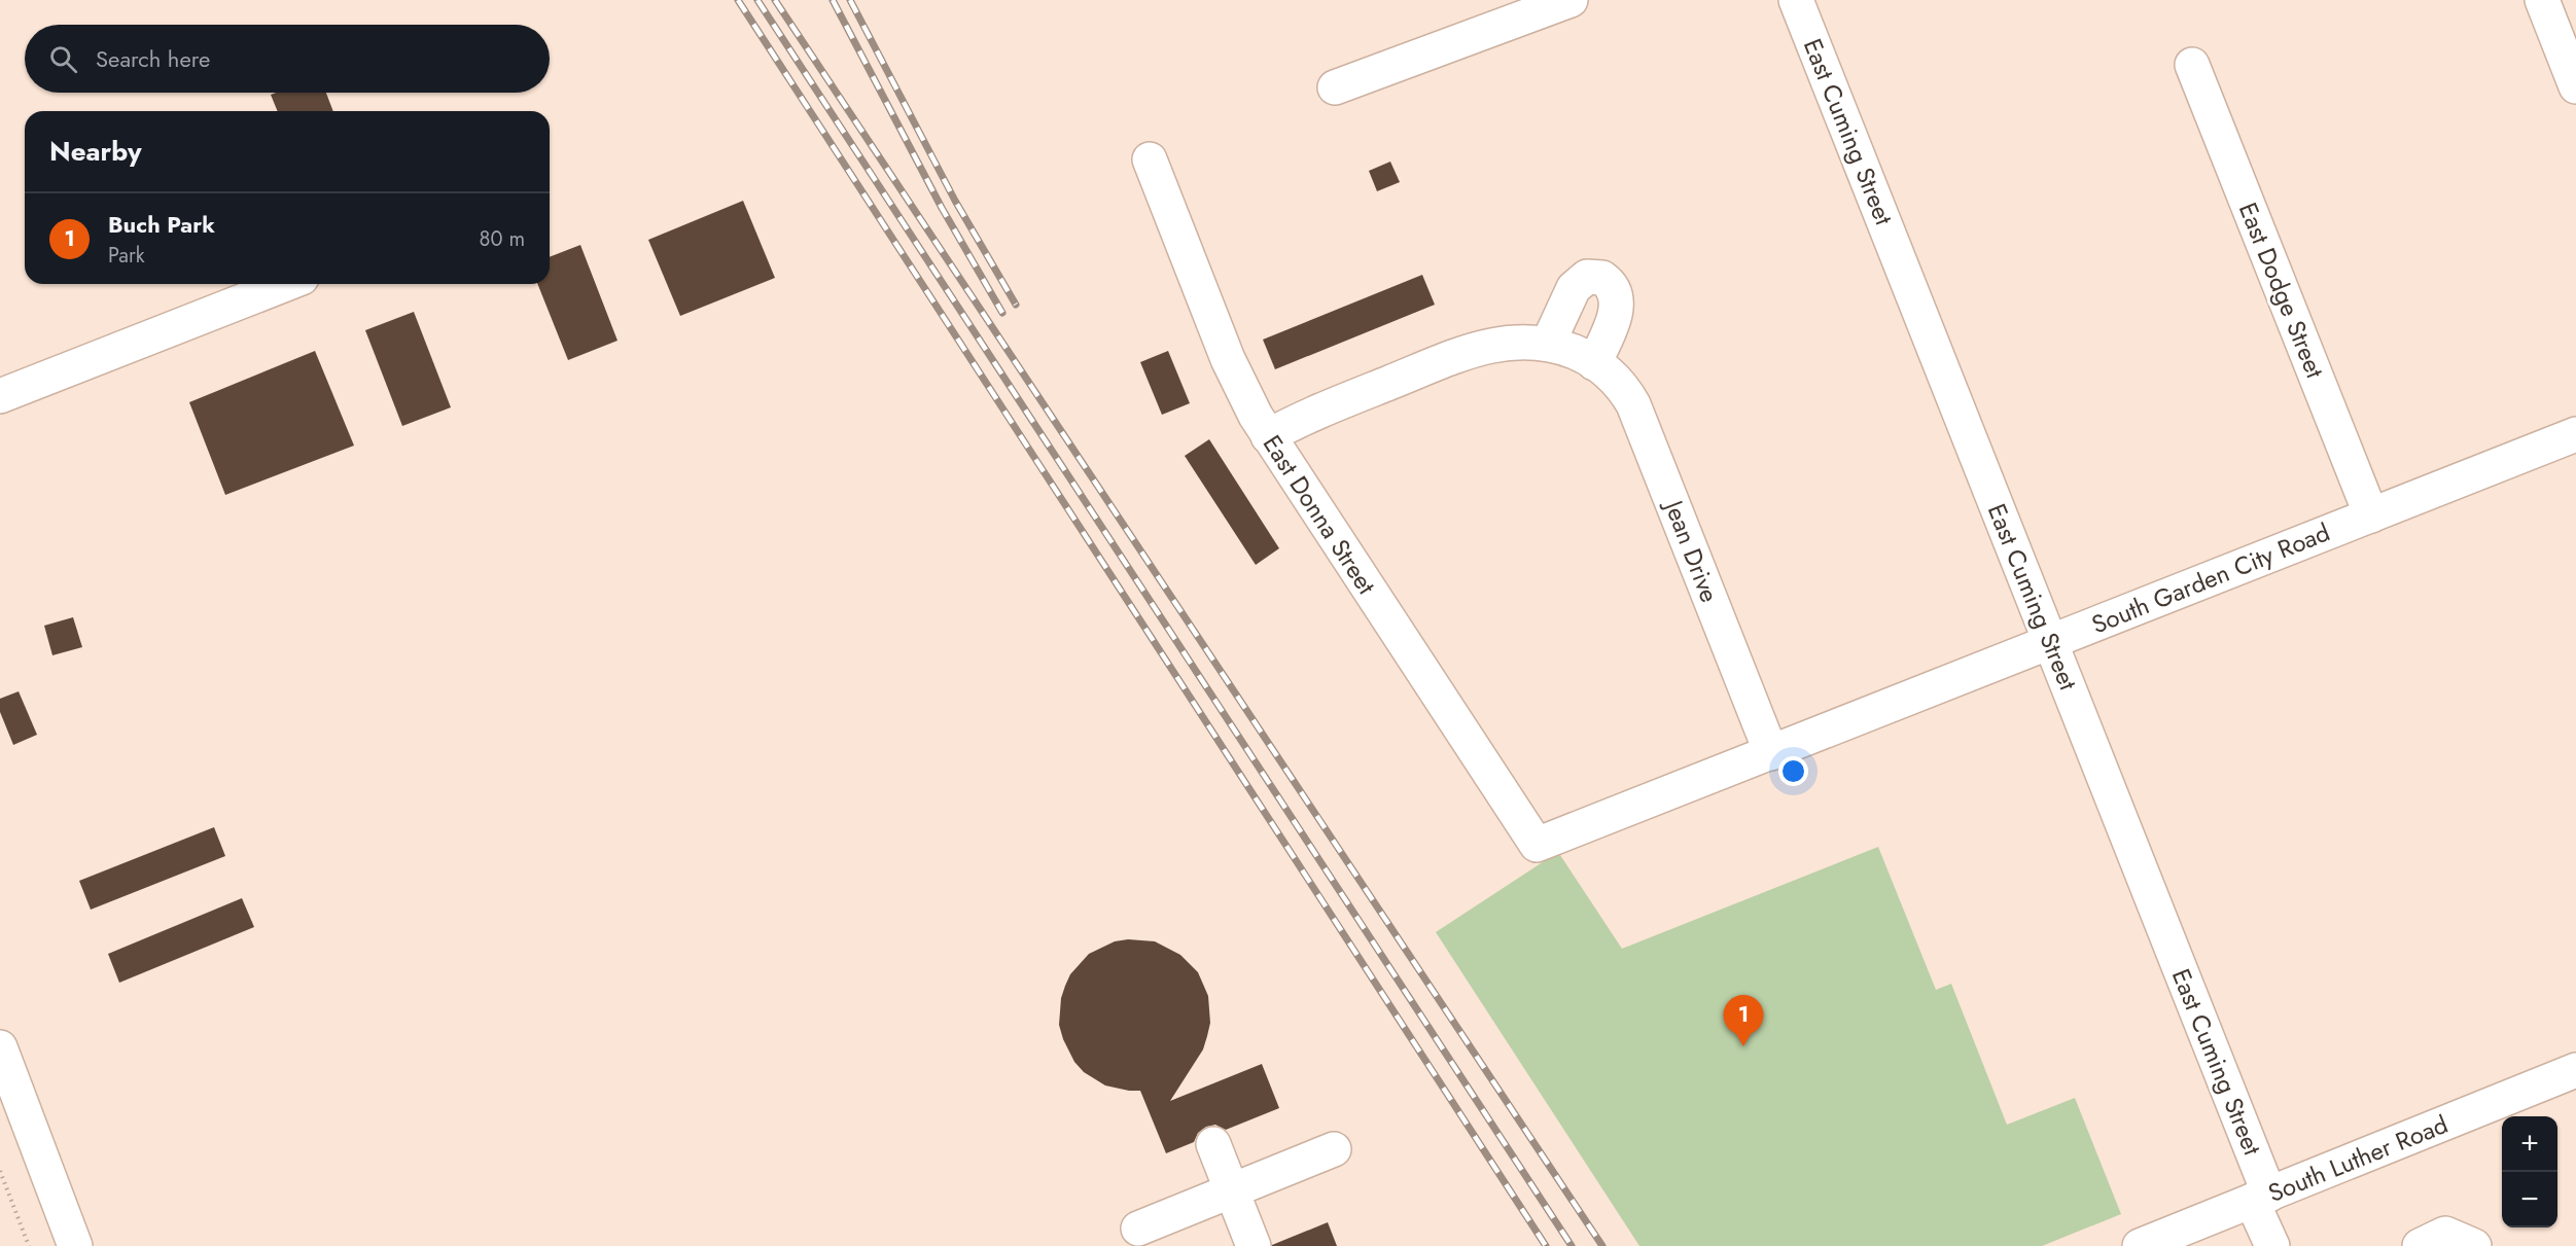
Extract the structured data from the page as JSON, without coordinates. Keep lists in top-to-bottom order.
{
  "streets": {
    "street": [
      "East Cuming Street",
      "East Dodge Street",
      "East Donna Street",
      "Jean Drive",
      "South Garden City Road",
      "South Luther Road"
    ]
  },
  "crossings": [
    ["East Cuming Street", "South Garden City Road"],
    ["East Cuming Street", "South Luther Road"],
    ["East Dodge Street", "South Garden City Road"],
    ["East Donna Street", "Jean Drive"],
    ["East Donna Street", "South Garden City Road"],
    ["Jean Drive", "South Garden City Road"]
  ],
  "page": {
    "search": "Search here",
    "heading": "Nearby",
    "list": [
      {
        "mark": "1",
        "name": "Buch Park",
        "note": "Park",
        "value": "80 m"
      }
    ],
    "pins": "1",
    "map_buttons": ["+", "−"]
  }
}
